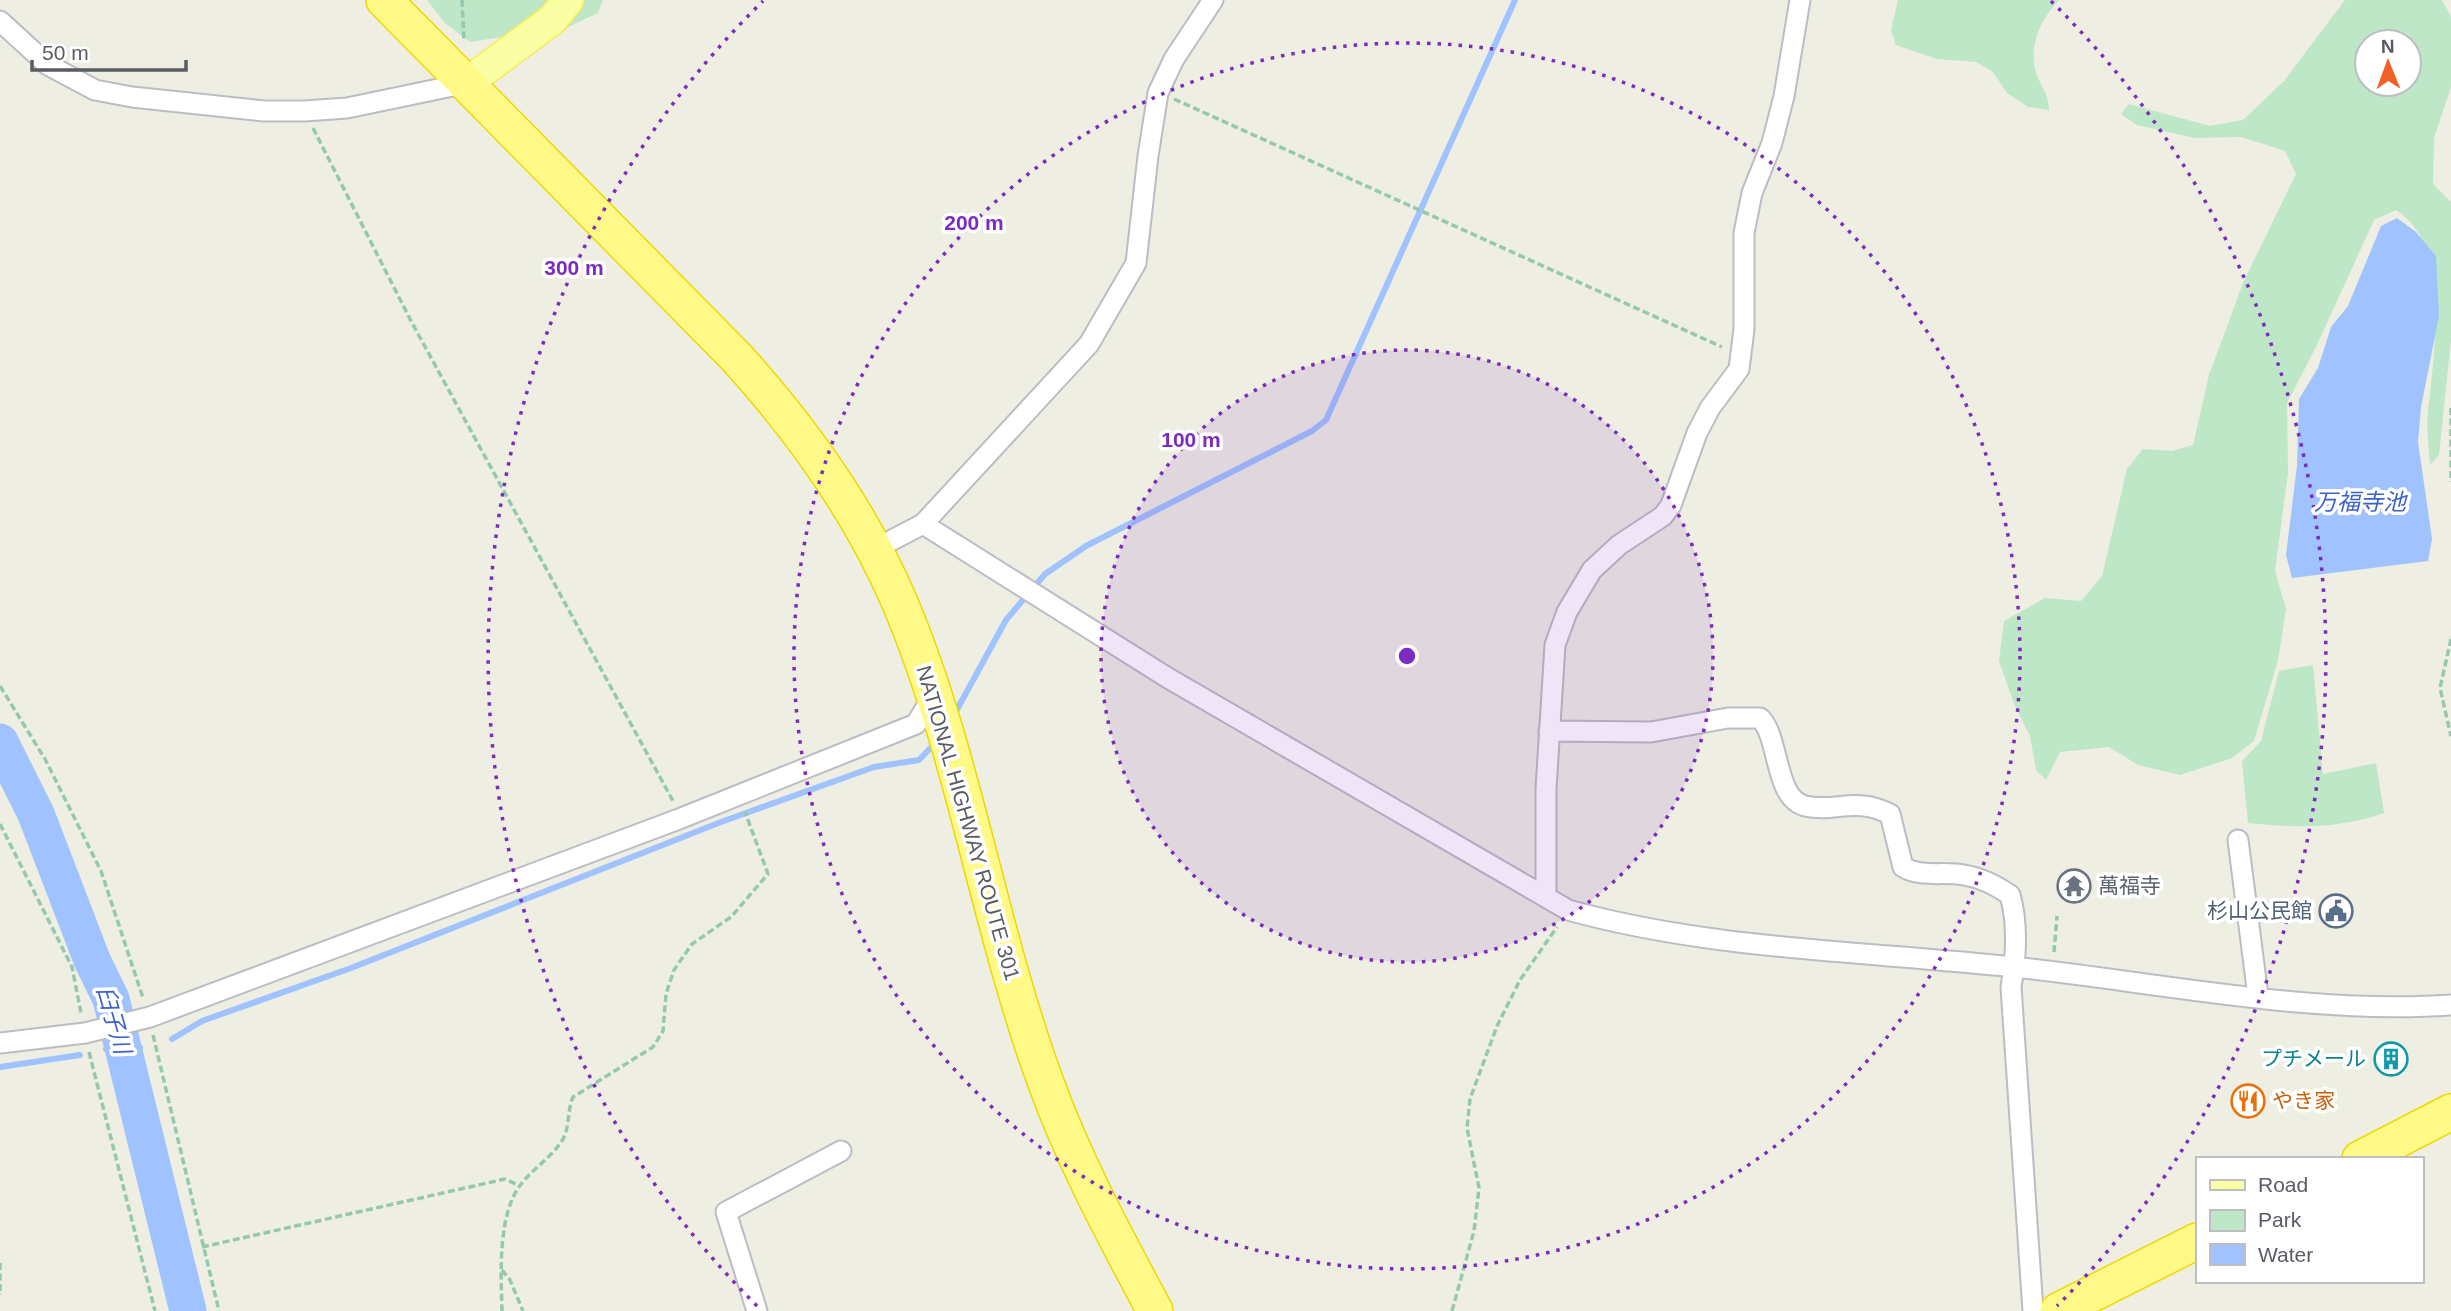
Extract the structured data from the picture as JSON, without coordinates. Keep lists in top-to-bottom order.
{
  "streets": {
    "highway": ["NATIONAL HIGHWAY ROUTE 301"]
  },
  "water": ["万福寺池", "臼子川"],
  "places": {
    "temple": ["萬福寺"],
    "public building": ["杉山公民館"],
    "building": ["プチメール"],
    "restaurant": ["やき家"]
  },
  "legend": ["Road", "Park", "Water"],
  "scale_bar": "50 m",
  "north": "top",
  "rings": ["200 m", "300 m", "100 m"]
}
